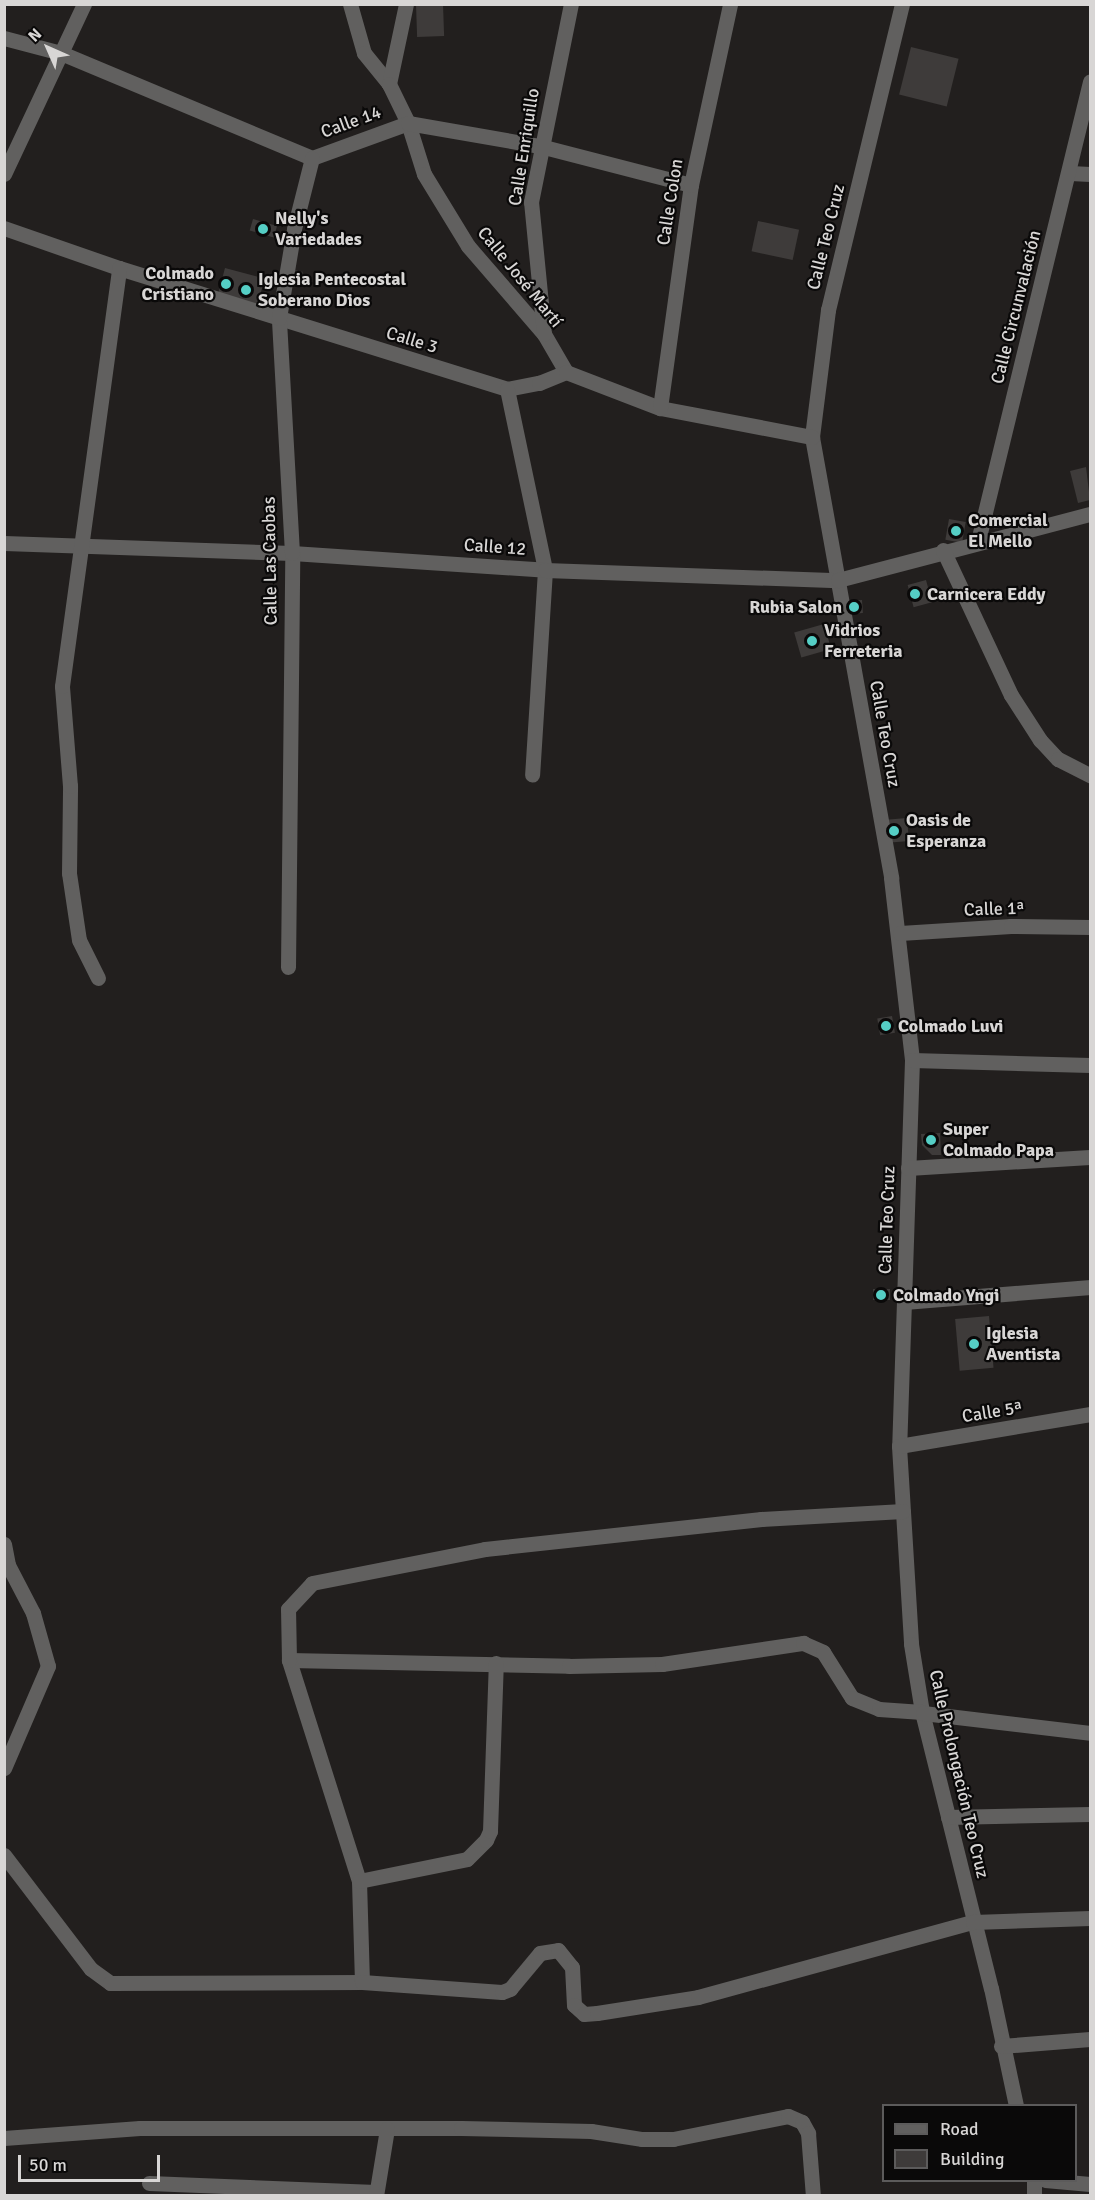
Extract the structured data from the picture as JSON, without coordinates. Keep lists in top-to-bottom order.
{
  "streets": {
    "street": [
      "Calle 14",
      "Calle Enriquillo",
      "Calle Colon",
      "Calle Teo Cruz",
      "Calle José Martí",
      "Calle Circunvalación",
      "Calle 3",
      "Calle 12",
      "Calle Las Caobas",
      "Calle 1ª",
      "Calle 5ª",
      "Calle Prolongación Teo Cruz"
    ]
  },
  "crossings": [
    ["Calle 14", "Calle Enriquillo"],
    ["Calle 14", "Calle Colon"],
    ["Calle 14", "Calle José Martí"],
    ["Calle 14", "Calle Las Caobas"],
    ["Calle Enriquillo", "Calle José Martí"],
    ["Calle Teo Cruz", "Calle 12"],
    ["Calle Teo Cruz", "Calle 1ª"],
    ["Calle Teo Cruz", "Calle 5ª"],
    ["Calle Teo Cruz", "Calle Prolongación Teo Cruz"],
    ["Calle Circunvalación", "Calle 12"],
    ["Calle 3", "Calle Las Caobas"],
    ["Calle 12", "Calle Las Caobas"],
    ["Calle 5ª", "Calle Prolongación Teo Cruz"]
  ],
  "places": [
    "Nelly's Variedades",
    "Colmado Cristiano",
    "Iglesia Pentecostal Soberano Dios",
    "Comercial El Mello",
    "Carnicera Eddy",
    "Rubia Salon",
    "Vidrios Ferreteria",
    "Oasis de Esperanza",
    "Colmado Luvi",
    "Super Colmado Papa",
    "Colmado Yngi",
    "Iglesia Aventista"
  ],
  "legend": ["Road", "Building"],
  "scale_bar": "50 m",
  "north": "top left"
}
